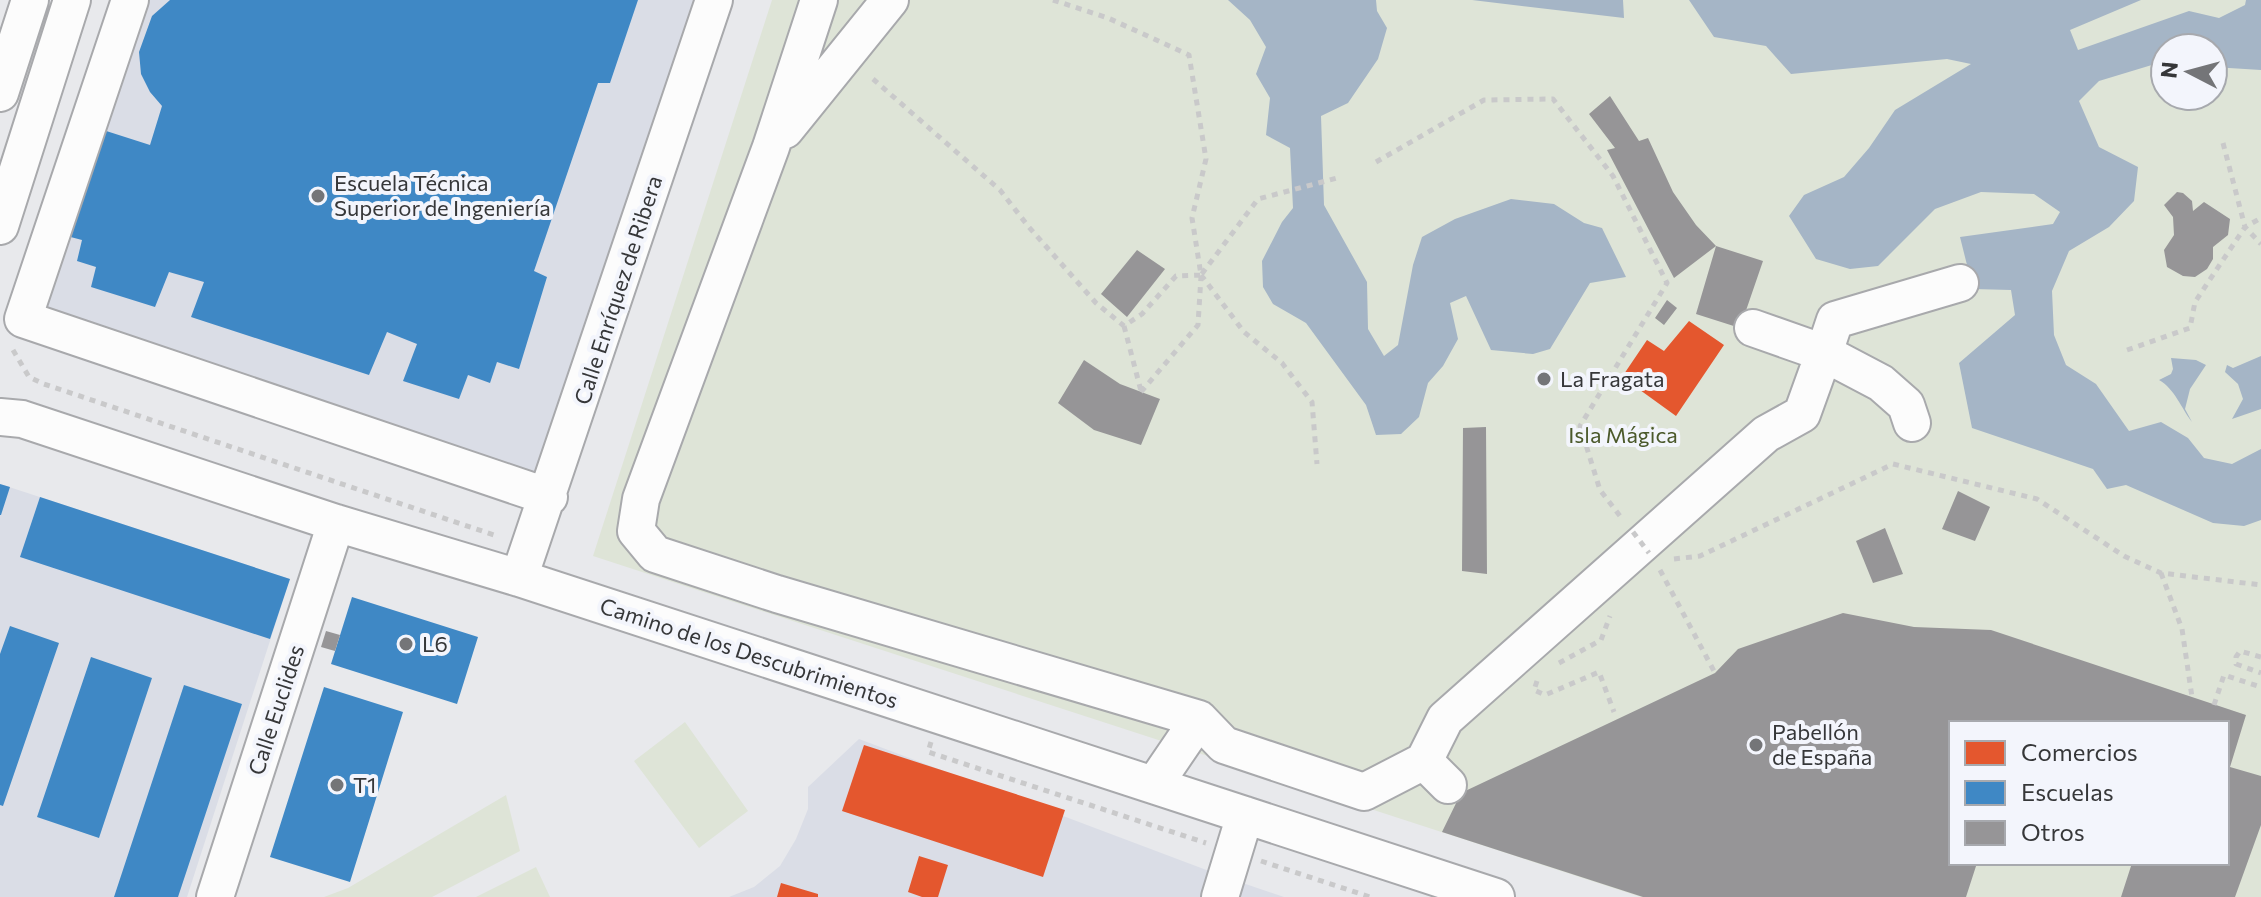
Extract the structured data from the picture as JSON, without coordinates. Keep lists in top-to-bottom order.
{
  "streets": {
    "street": ["Calle Enríquez de Ribera", "Camino de los Descubrimientos", "Calle Euclides"]
  },
  "crossings": [
    ["Calle Enríquez de Ribera", "Camino de los Descubrimientos"],
    ["Camino de los Descubrimientos", "Calle Euclides"]
  ],
  "parks": ["Isla Mágica"],
  "places": [
    "Escuela Técnica Superior de Ingeniería",
    "La Fragata",
    "L6",
    "Pabellón de España",
    "T1"
  ],
  "legend": ["Comercios", "Escuelas", "Otros"],
  "north": "left"
}
